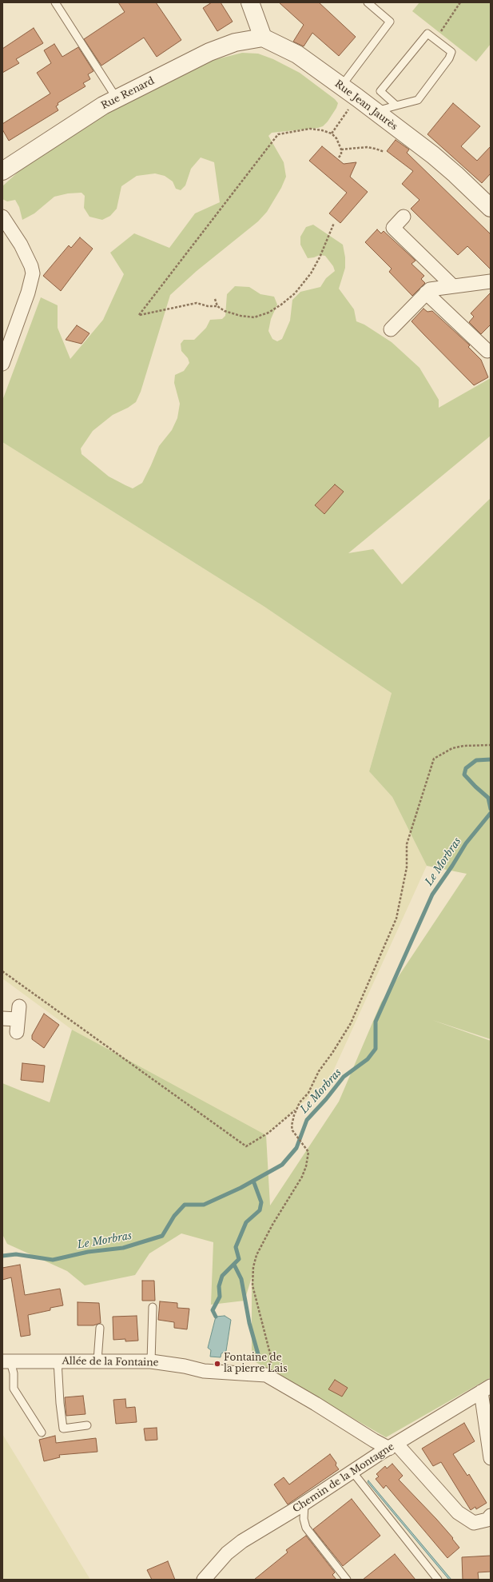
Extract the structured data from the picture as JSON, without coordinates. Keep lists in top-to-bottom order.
{
  "streets": {
    "street": [
      "Rue Renard",
      "Rue Jean Jaurès",
      "Allée de la Fontaine",
      "Chemin de la Montagne"
    ]
  },
  "crossings": [
    ["Rue Renard", "Rue Jean Jaurès"],
    ["Allée de la Fontaine", "Chemin de la Montagne"]
  ],
  "water": ["Le Morbras"],
  "places": ["Fontaine de la pierre Lais"]
}
